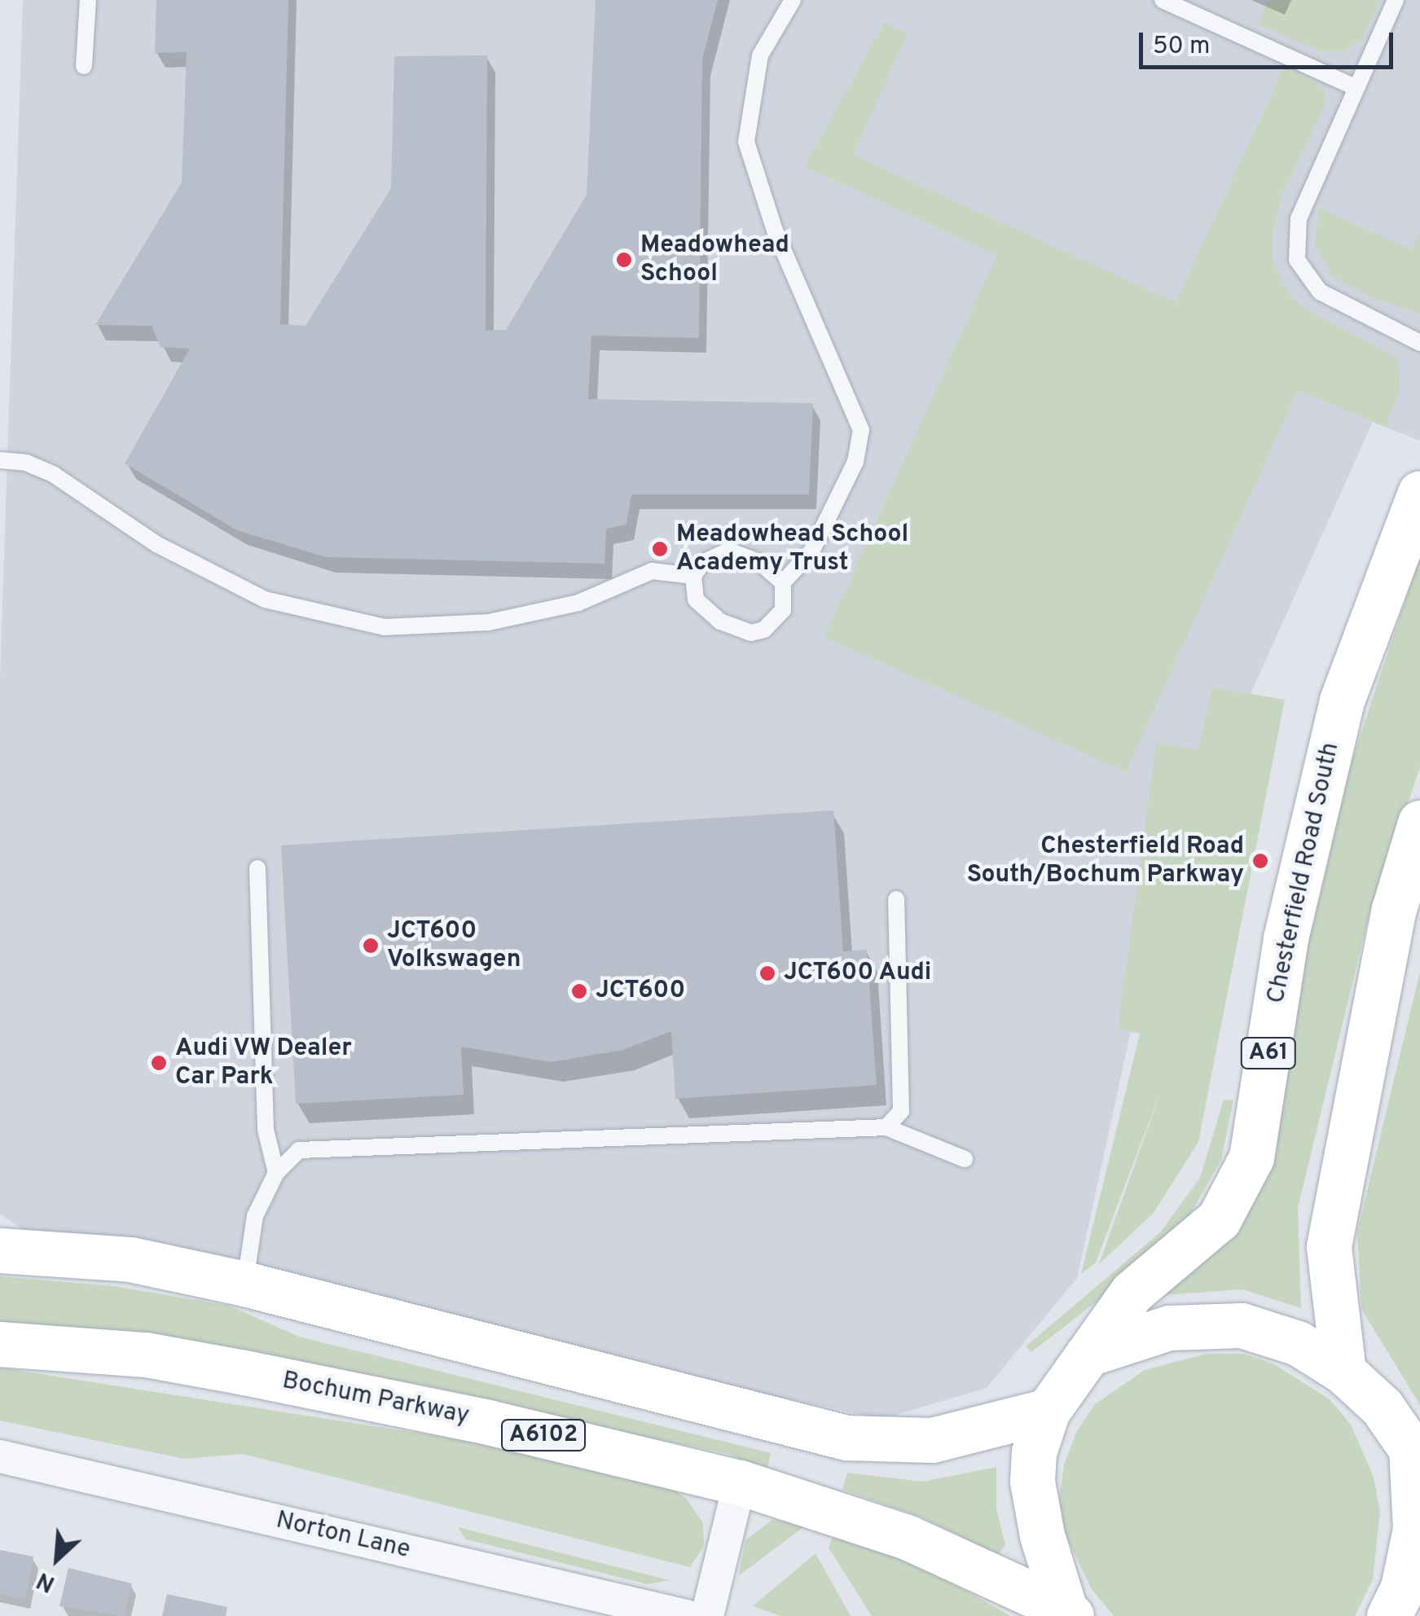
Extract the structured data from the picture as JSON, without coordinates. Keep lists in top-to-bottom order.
{
  "streets": {
    "highway": [
      "Chesterfield Road South",
      "A61",
      "Bochum Parkway",
      "A6102"
    ],
    "street": ["Norton Lane"]
  },
  "places": [
    "Meadowhead School",
    "Meadowhead School Academy Trust",
    "Chesterfield Road South/Bochum Parkway",
    "JCT600 Volkswagen",
    "JCT600 Audi",
    "JCT600",
    "Audi VW Dealer Car Park"
  ],
  "scale_bar": "50 m",
  "north": "bottom left"
}
